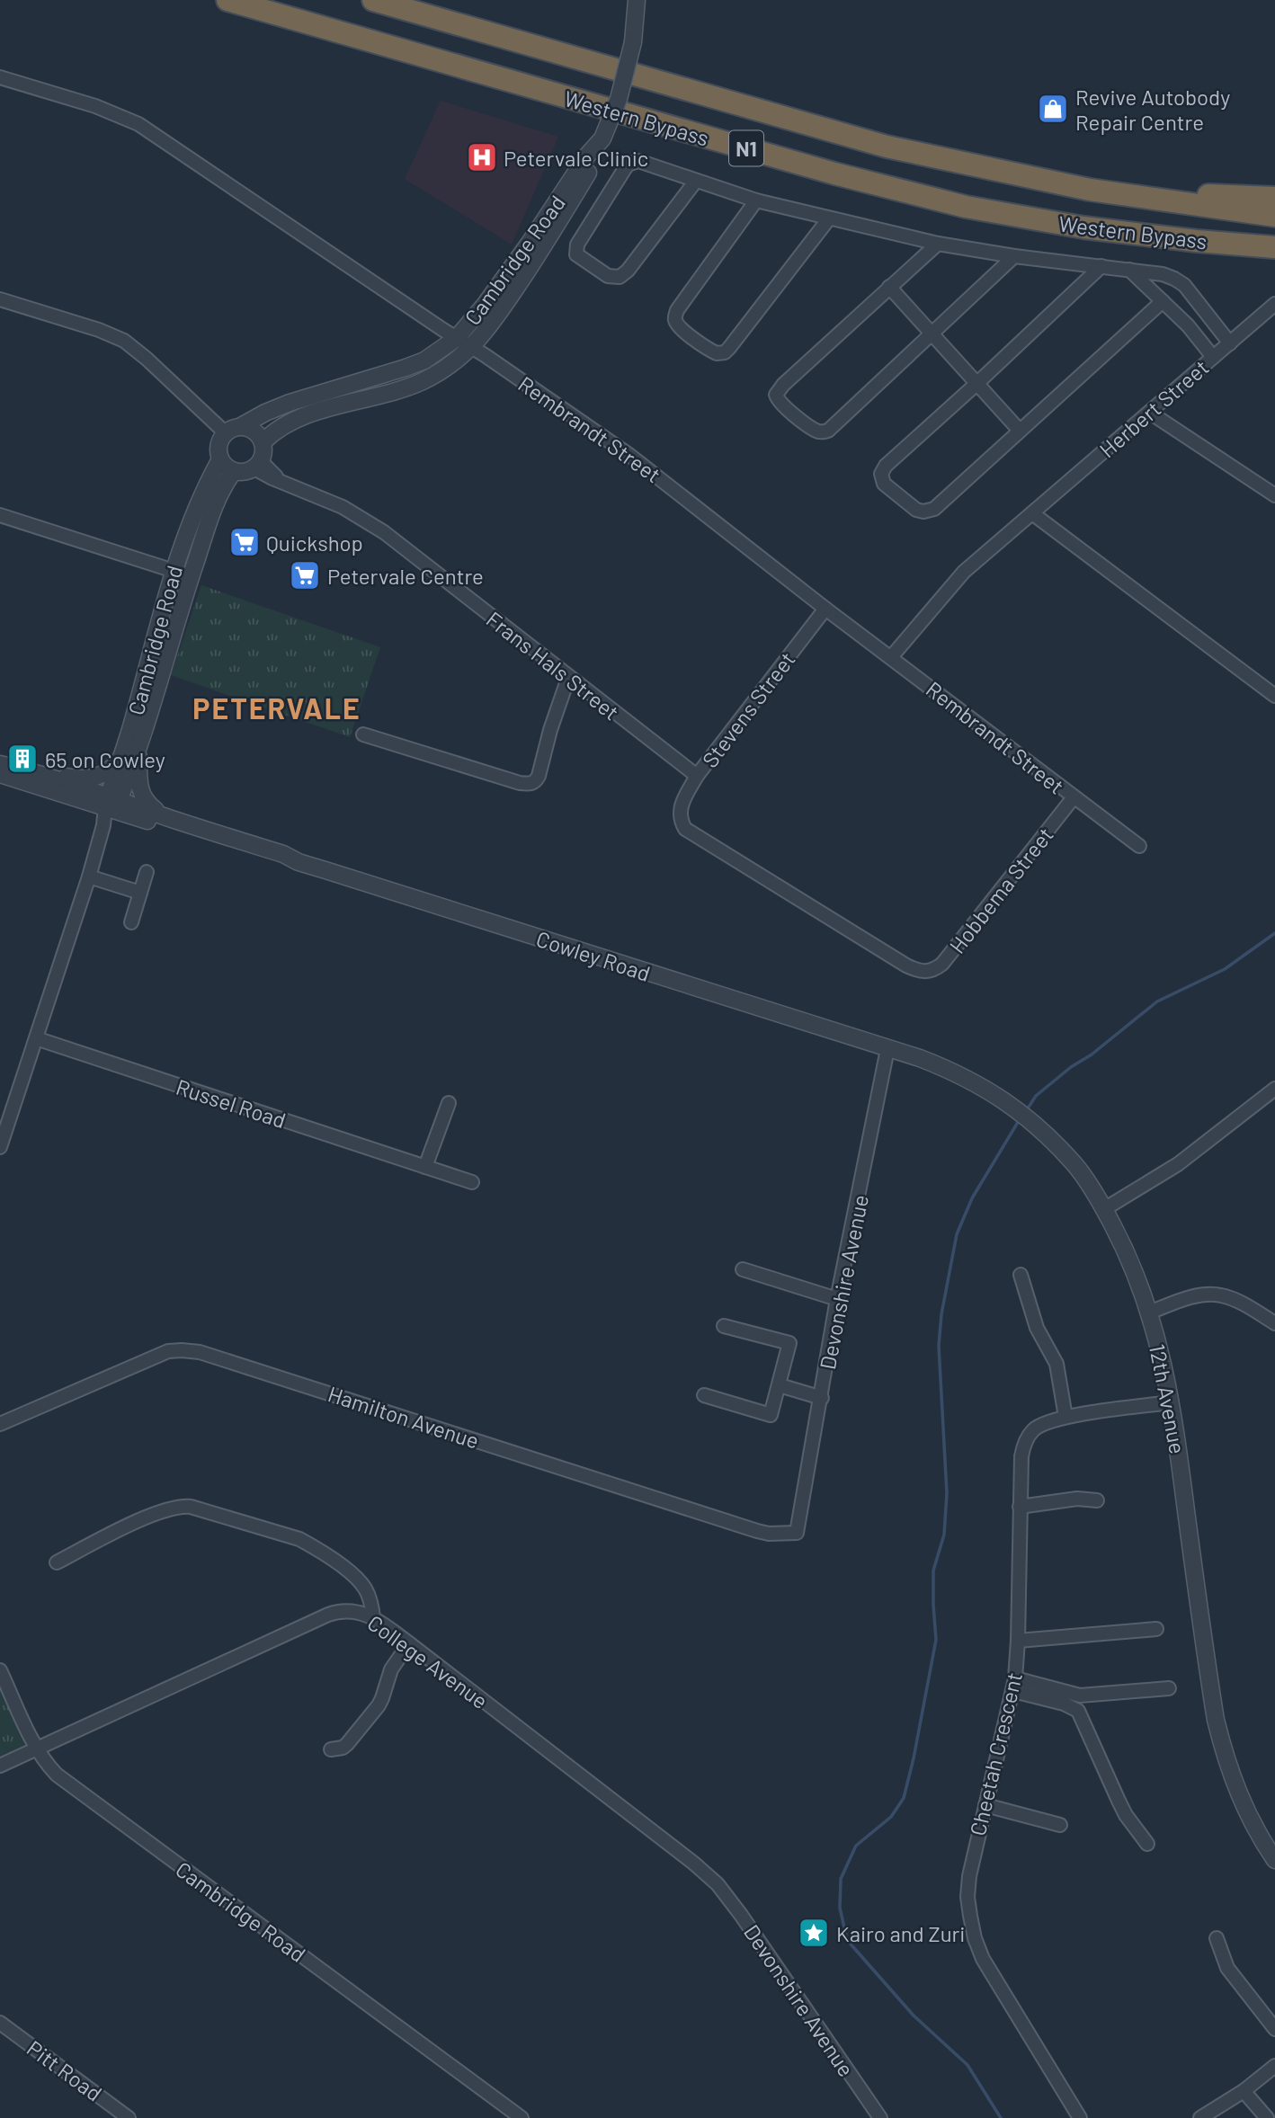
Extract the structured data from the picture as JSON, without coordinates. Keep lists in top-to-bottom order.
{
  "streets": {
    "highway": ["Western Bypass", "N1"],
    "street": [
      "Cambridge Road",
      "Herbert Street",
      "Rembrandt Street",
      "Frans Hals Street",
      "Stevens Street",
      "Hobbema Street",
      "Cowley Road",
      "Russel Road",
      "Devonshire Avenue",
      "12th Avenue",
      "Hamilton Avenue",
      "College Avenue",
      "Cheetah Crescent",
      "Pitt Road"
    ]
  },
  "crossings": [
    ["Cambridge Road", "Rembrandt Street"],
    ["Cambridge Road", "Frans Hals Street"],
    ["Cambridge Road", "Cowley Road"],
    ["Cambridge Road", "Russel Road"],
    ["Cambridge Road", "College Avenue"],
    ["Herbert Street", "Rembrandt Street"],
    ["Rembrandt Street", "Stevens Street"],
    ["Rembrandt Street", "Hobbema Street"],
    ["Frans Hals Street", "Stevens Street"],
    ["Stevens Street", "Hobbema Street"],
    ["Cowley Road", "Devonshire Avenue"],
    ["Cowley Road", "12th Avenue"],
    ["Devonshire Avenue", "12th Avenue"],
    ["Devonshire Avenue", "Hamilton Avenue"],
    ["Devonshire Avenue", "College Avenue"],
    ["12th Avenue", "Cheetah Crescent"]
  ],
  "districts": ["PETERVALE"],
  "places": {
    "shop": ["Revive Autobody Repair Centre"],
    "hospital": ["Petervale Clinic"],
    "supermarket": ["Quickshop", "Petervale Centre"],
    "building": ["65 on Cowley"],
    "place": ["Kairo and Zuri"]
  }
}
